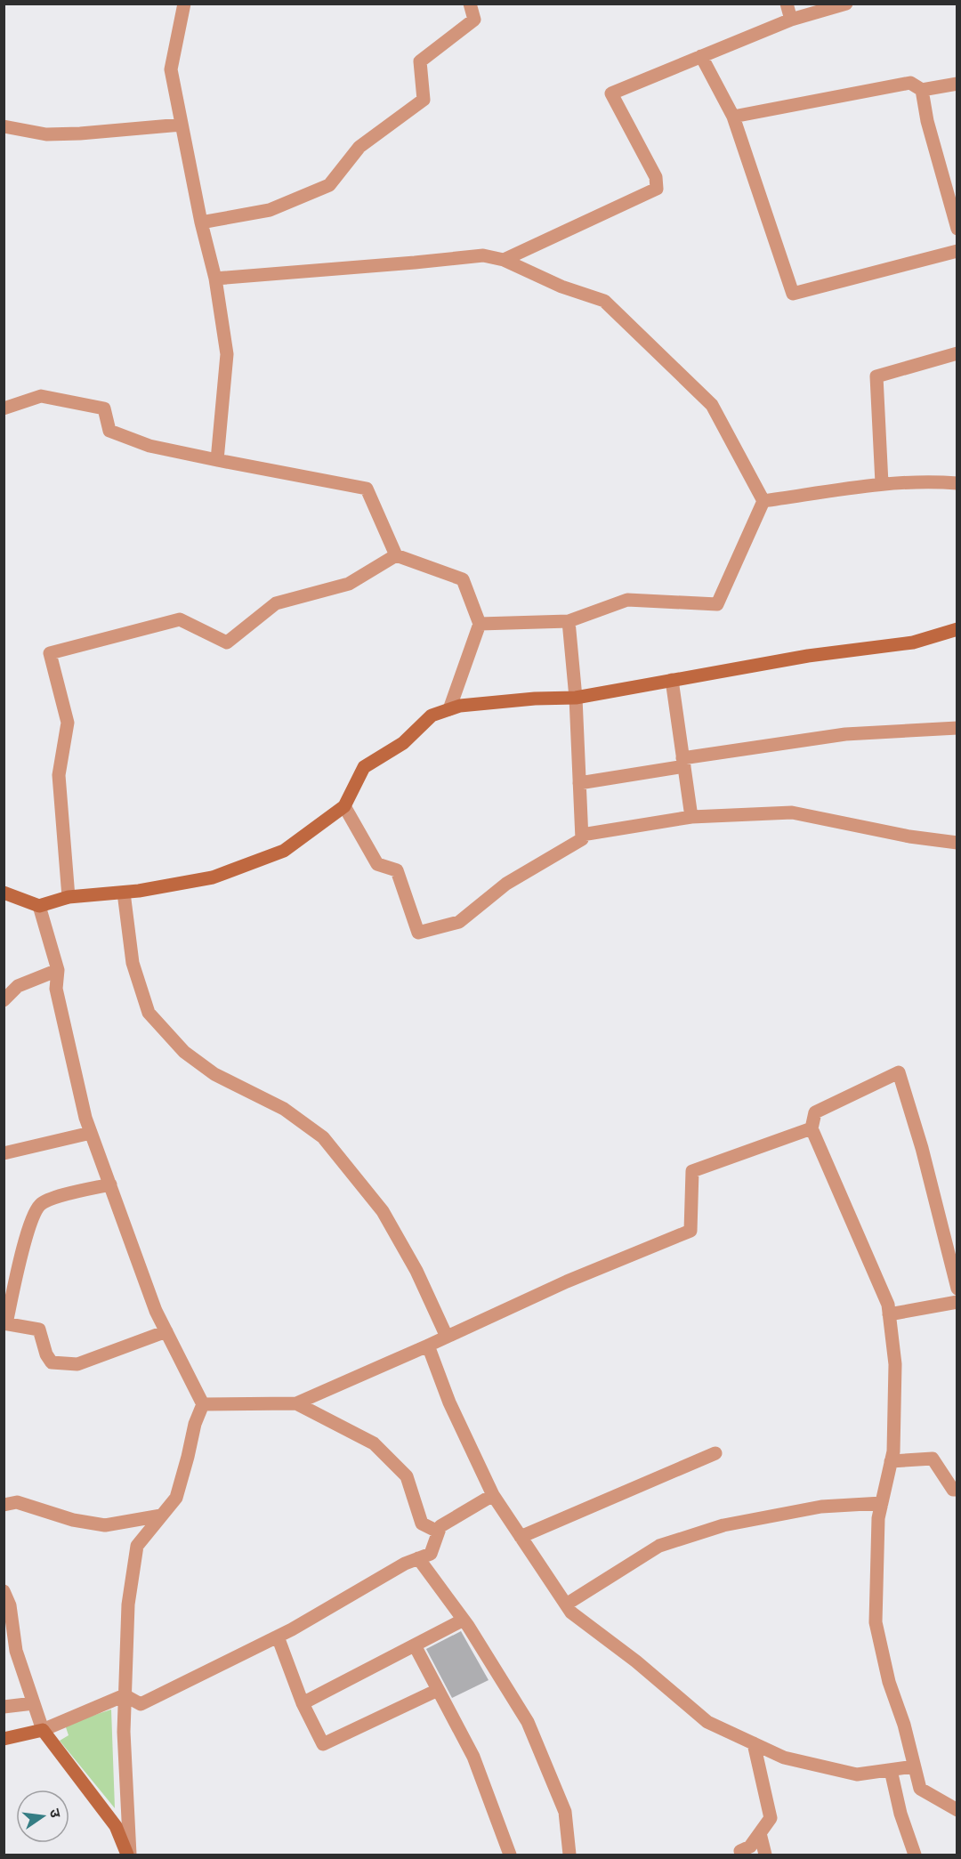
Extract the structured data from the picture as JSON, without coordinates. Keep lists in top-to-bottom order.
{
  "north": "right"
}
